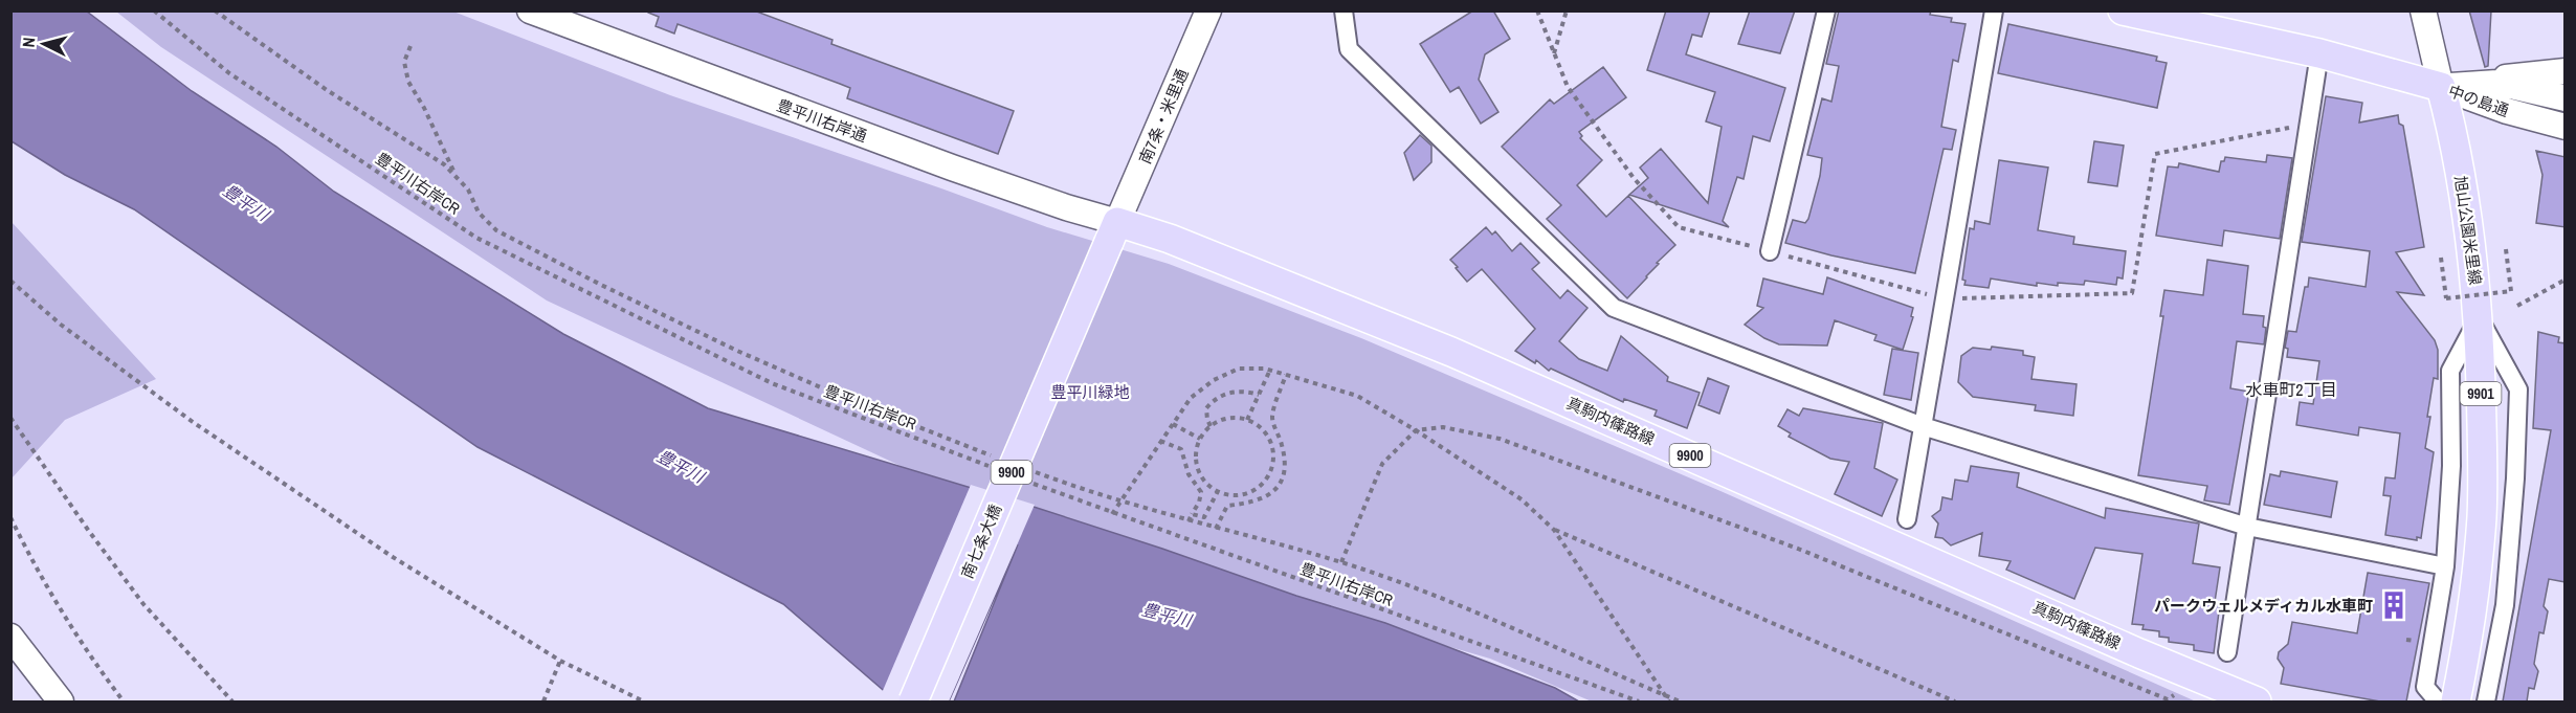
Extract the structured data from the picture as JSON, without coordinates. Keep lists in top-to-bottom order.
{
  "streets": {
    "main road": [
      "旭山公園米里線",
      "9901",
      "真駒内篠路線",
      "9900",
      "南七条大橋"
    ],
    "street": ["中の島通", "南7条・米里通", "豊平川右岸通"],
    "path": ["豊平川右岸CR"]
  },
  "crossings": [
    ["中の島通", "旭山公園米里線"],
    ["南7条・米里通", "豊平川右岸通"],
    ["南7条・米里通", "真駒内篠路線"],
    ["南7条・米里通", "南七条大橋"],
    ["豊平川右岸通", "真駒内篠路線"],
    ["豊平川右岸通", "南七条大橋"],
    ["真駒内篠路線", "南七条大橋"]
  ],
  "districts": ["水車町2丁目"],
  "water": ["豊平川"],
  "parks": ["豊平川緑地"],
  "places": {
    "building": ["パークウェルメディカル水車町"]
  },
  "north": "left"
}
